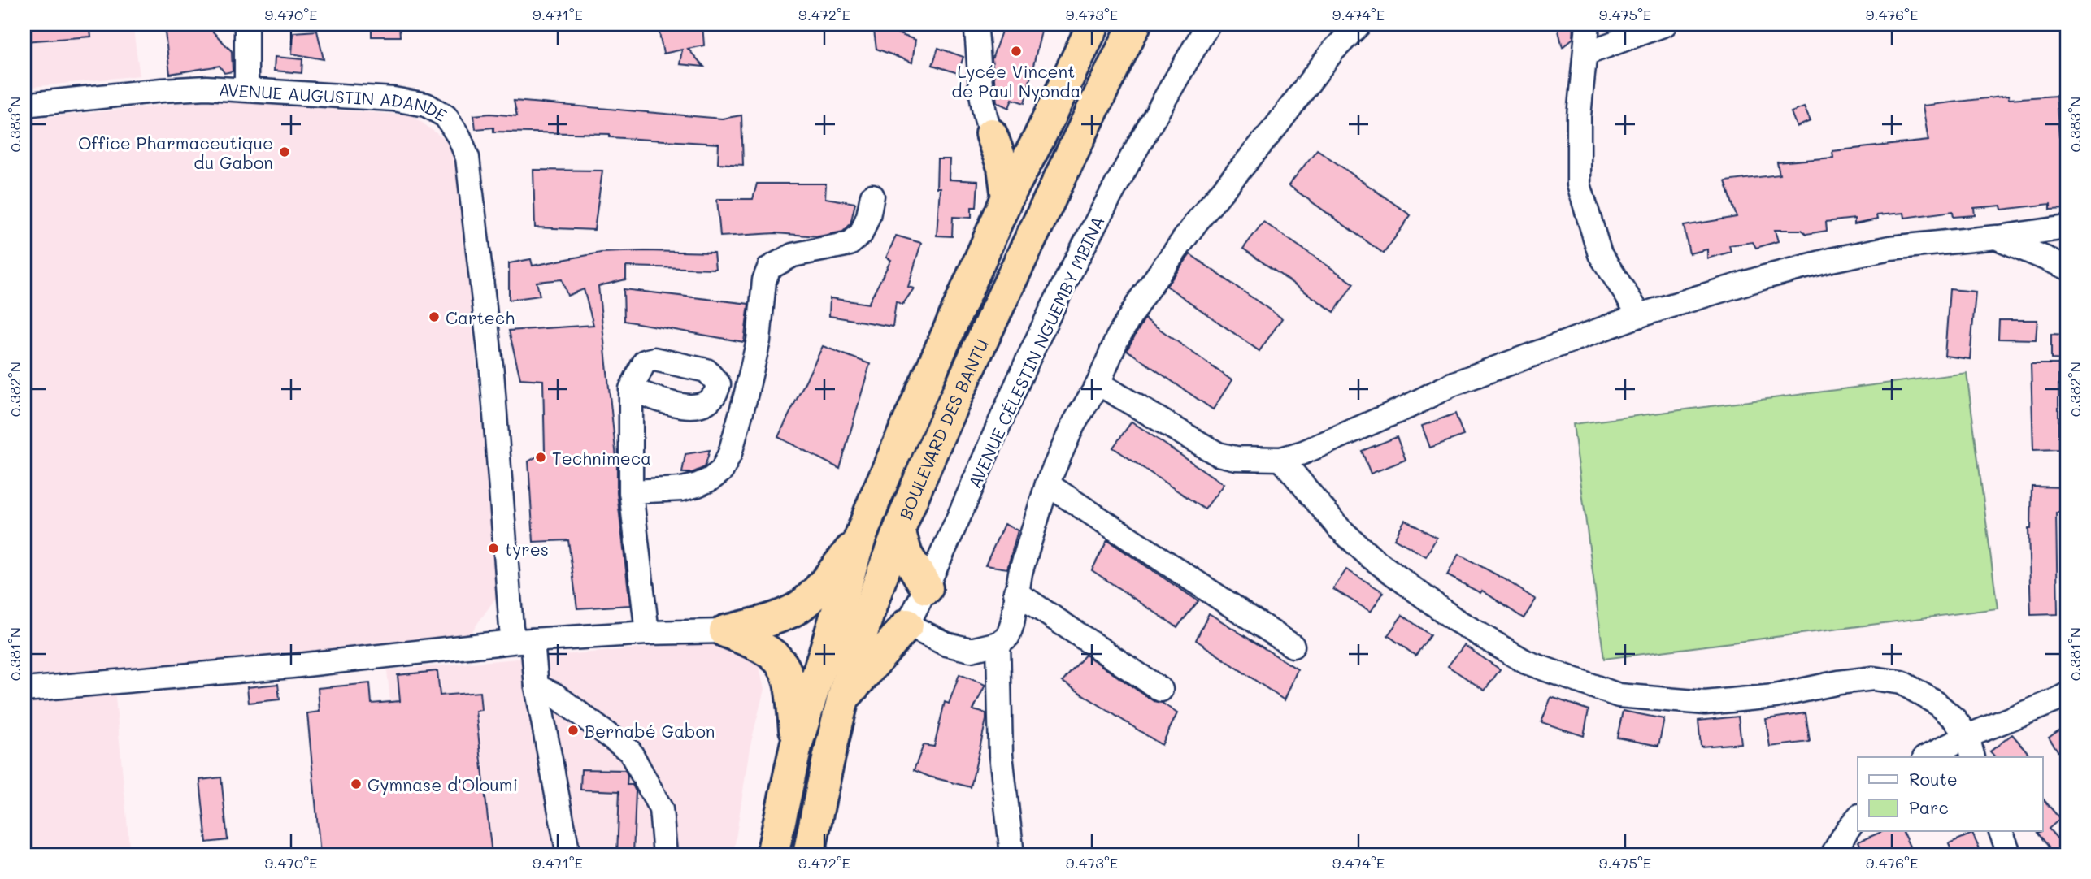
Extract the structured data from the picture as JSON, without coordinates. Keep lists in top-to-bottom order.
{
  "streets": {
    "highway": ["BOULEVARD DES BANTU"],
    "street": ["AVENUE AUGUSTIN ADANDE", "AVENUE CÉLESTIN NGUEMBY MBINA"]
  },
  "places": [
    "Lycée Vincent de Paul Nyonda",
    "Office Pharmaceutique du Gabon",
    "Cartech",
    "Technimeca",
    "tyres",
    "Bernabé Gabon",
    "Gymnase d'Oloumi"
  ],
  "legend": ["Route", "Parc"],
  "coordinates": [
    "9.470°E",
    "9.471°E",
    "9.472°E",
    "9.473°E",
    "9.474°E",
    "9.475°E",
    "9.476°E",
    "0.383°N",
    "0.382°N",
    "0.381°N"
  ]
}
